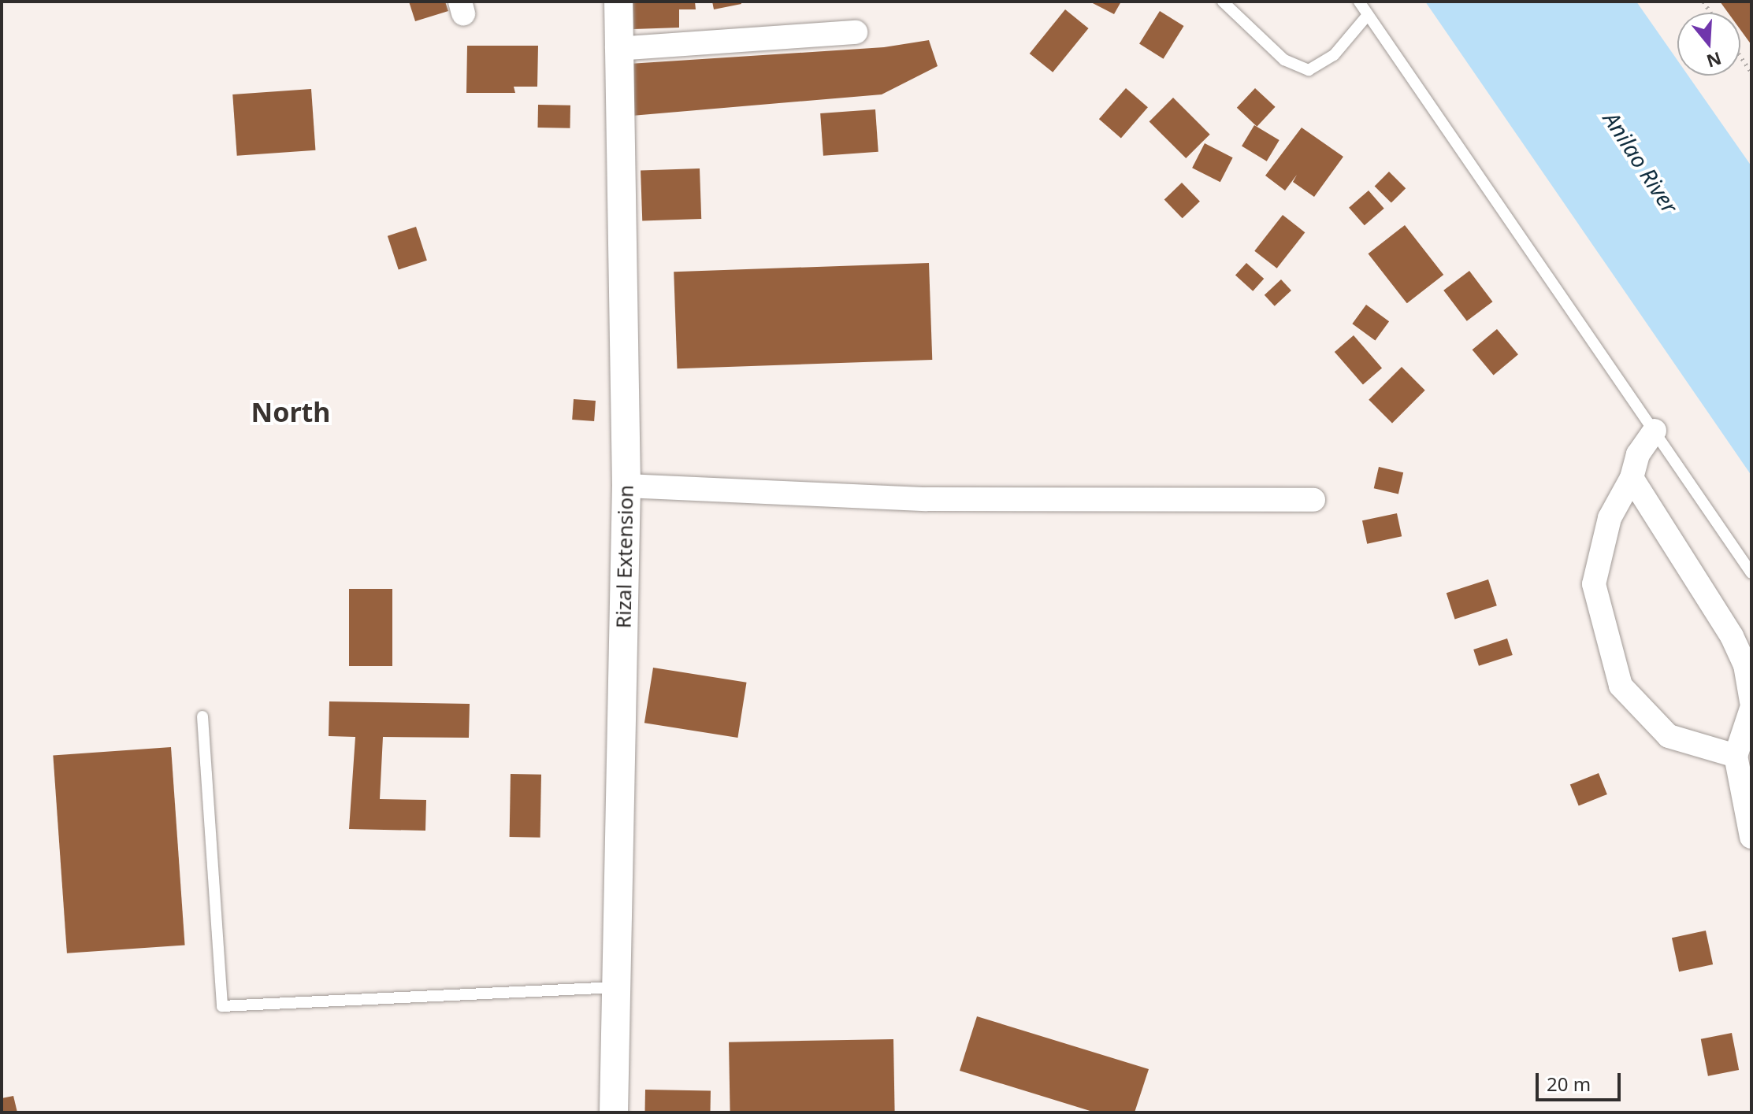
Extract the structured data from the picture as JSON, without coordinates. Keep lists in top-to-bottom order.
{
  "streets": {
    "street": ["Rizal Extension"]
  },
  "districts": ["North"],
  "water": ["Anilao River"],
  "scale_bar": "20 m",
  "north": "bottom"
}
